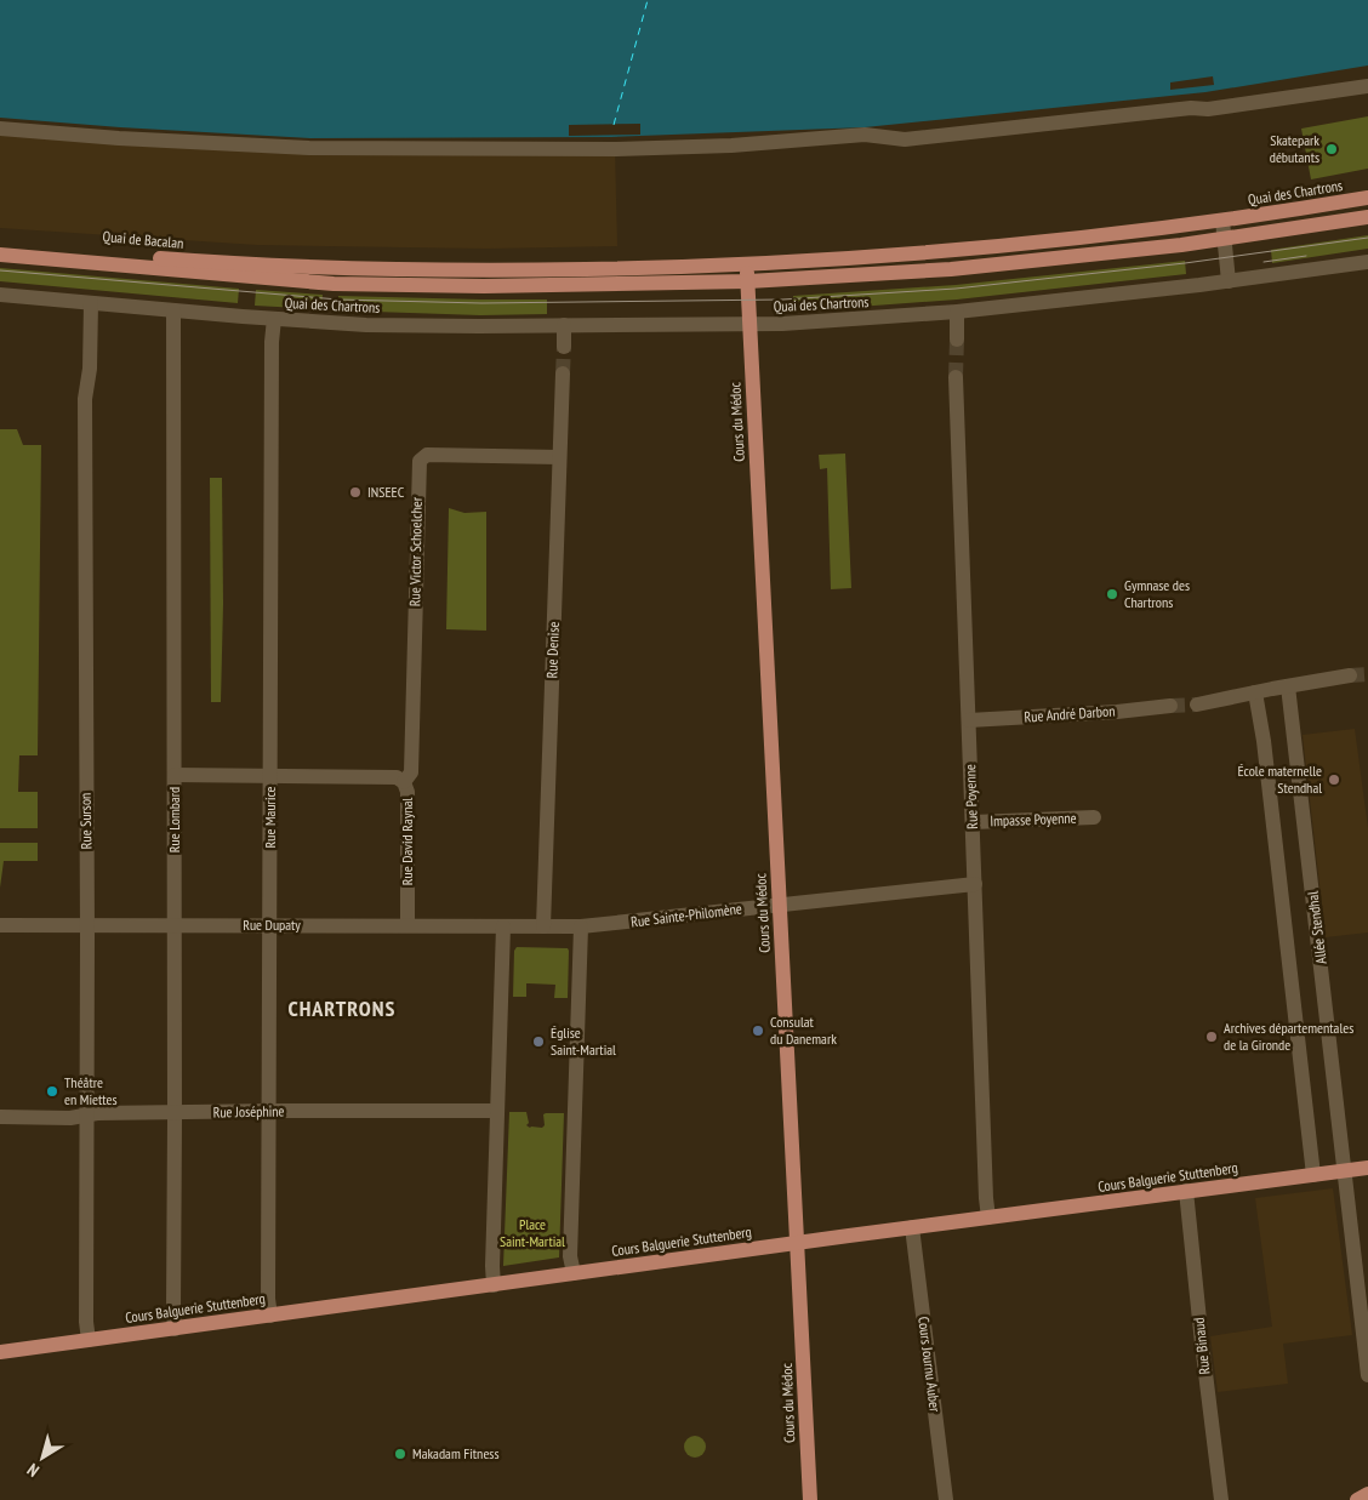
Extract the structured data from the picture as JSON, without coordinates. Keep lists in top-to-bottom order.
{
  "streets": {
    "main road": [
      "Quai des Chartrons",
      "Quai de Bacalan",
      "Cours du Médoc",
      "Cours Balguerie Stuttenberg"
    ],
    "street": [
      "Rue Victor Schoelcher",
      "Rue Denise",
      "Rue André Darbon",
      "Rue Poyenne",
      "Rue Maurice",
      "Rue Lombard",
      "Impasse Poyenne",
      "Rue Surson",
      "Rue David Raynal",
      "Rue Sainte-Philomène",
      "Rue Dupaty",
      "Allée Stendhal",
      "Rue Joséphine",
      "Rue Binaud",
      "Cours Journu Auber"
    ]
  },
  "crossings": [
    ["Quai des Chartrons", "Quai de Bacalan"],
    ["Quai des Chartrons", "Cours du Médoc"],
    ["Quai des Chartrons", "Rue Maurice"],
    ["Cours du Médoc", "Rue Sainte-Philomène"],
    ["Cours du Médoc", "Cours Balguerie Stuttenberg"],
    ["Rue Victor Schoelcher", "Rue Denise"],
    ["Rue Victor Schoelcher", "Rue David Raynal"],
    ["Rue Denise", "Rue Sainte-Philomène"],
    ["Rue Denise", "Rue Dupaty"],
    ["Rue André Darbon", "Rue Poyenne"],
    ["Rue Poyenne", "Impasse Poyenne"],
    ["Rue Poyenne", "Rue Sainte-Philomène"],
    ["Rue Poyenne", "Cours Balguerie Stuttenberg"],
    ["Rue Maurice", "Rue David Raynal"],
    ["Rue Maurice", "Rue Dupaty"],
    ["Rue Maurice", "Rue Joséphine"],
    ["Rue Maurice", "Cours Balguerie Stuttenberg"],
    ["Rue Lombard", "Rue David Raynal"],
    ["Rue Lombard", "Rue Dupaty"],
    ["Rue Lombard", "Rue Joséphine"],
    ["Rue Lombard", "Cours Balguerie Stuttenberg"],
    ["Rue Surson", "Rue Dupaty"],
    ["Rue Surson", "Rue Joséphine"],
    ["Rue Surson", "Cours Balguerie Stuttenberg"],
    ["Rue David Raynal", "Rue Dupaty"],
    ["Rue Sainte-Philomène", "Rue Dupaty"],
    ["Allée Stendhal", "Cours Balguerie Stuttenberg"],
    ["Cours Balguerie Stuttenberg", "Rue Binaud"],
    ["Cours Balguerie Stuttenberg", "Cours Journu Auber"]
  ],
  "districts": ["CHARTRONS"],
  "parks": ["Place Saint-Martial"],
  "places": [
    "Skatepark débutants",
    "INSEEC",
    "Gymnase des Chartrons",
    "École maternelle Stendhal",
    "Consulat du Danemark",
    "Archives départementales de la Gironde",
    "Église Saint-Martial",
    "Théâtre en Miettes",
    "Makadam Fitness"
  ],
  "north": "bottom left"
}
